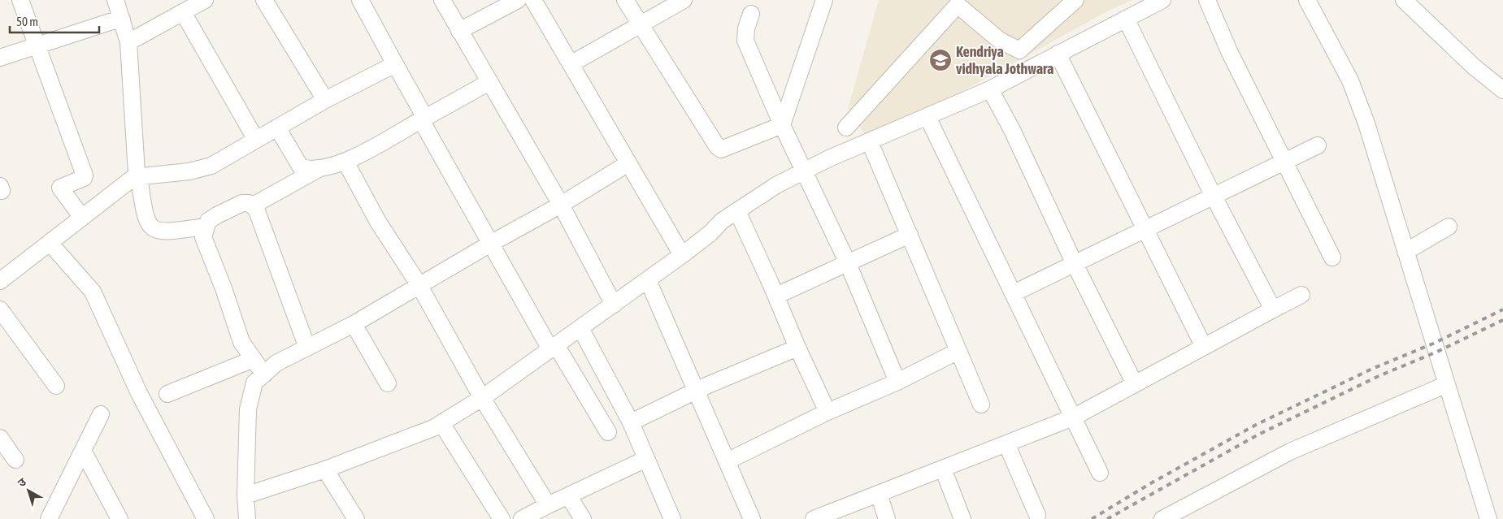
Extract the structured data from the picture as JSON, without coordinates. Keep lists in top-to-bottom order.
{
  "places": {
    "school or university": ["Kendriya vidhyala Jothwara"]
  },
  "scale_bar": "50 m",
  "north": "top left"
}
